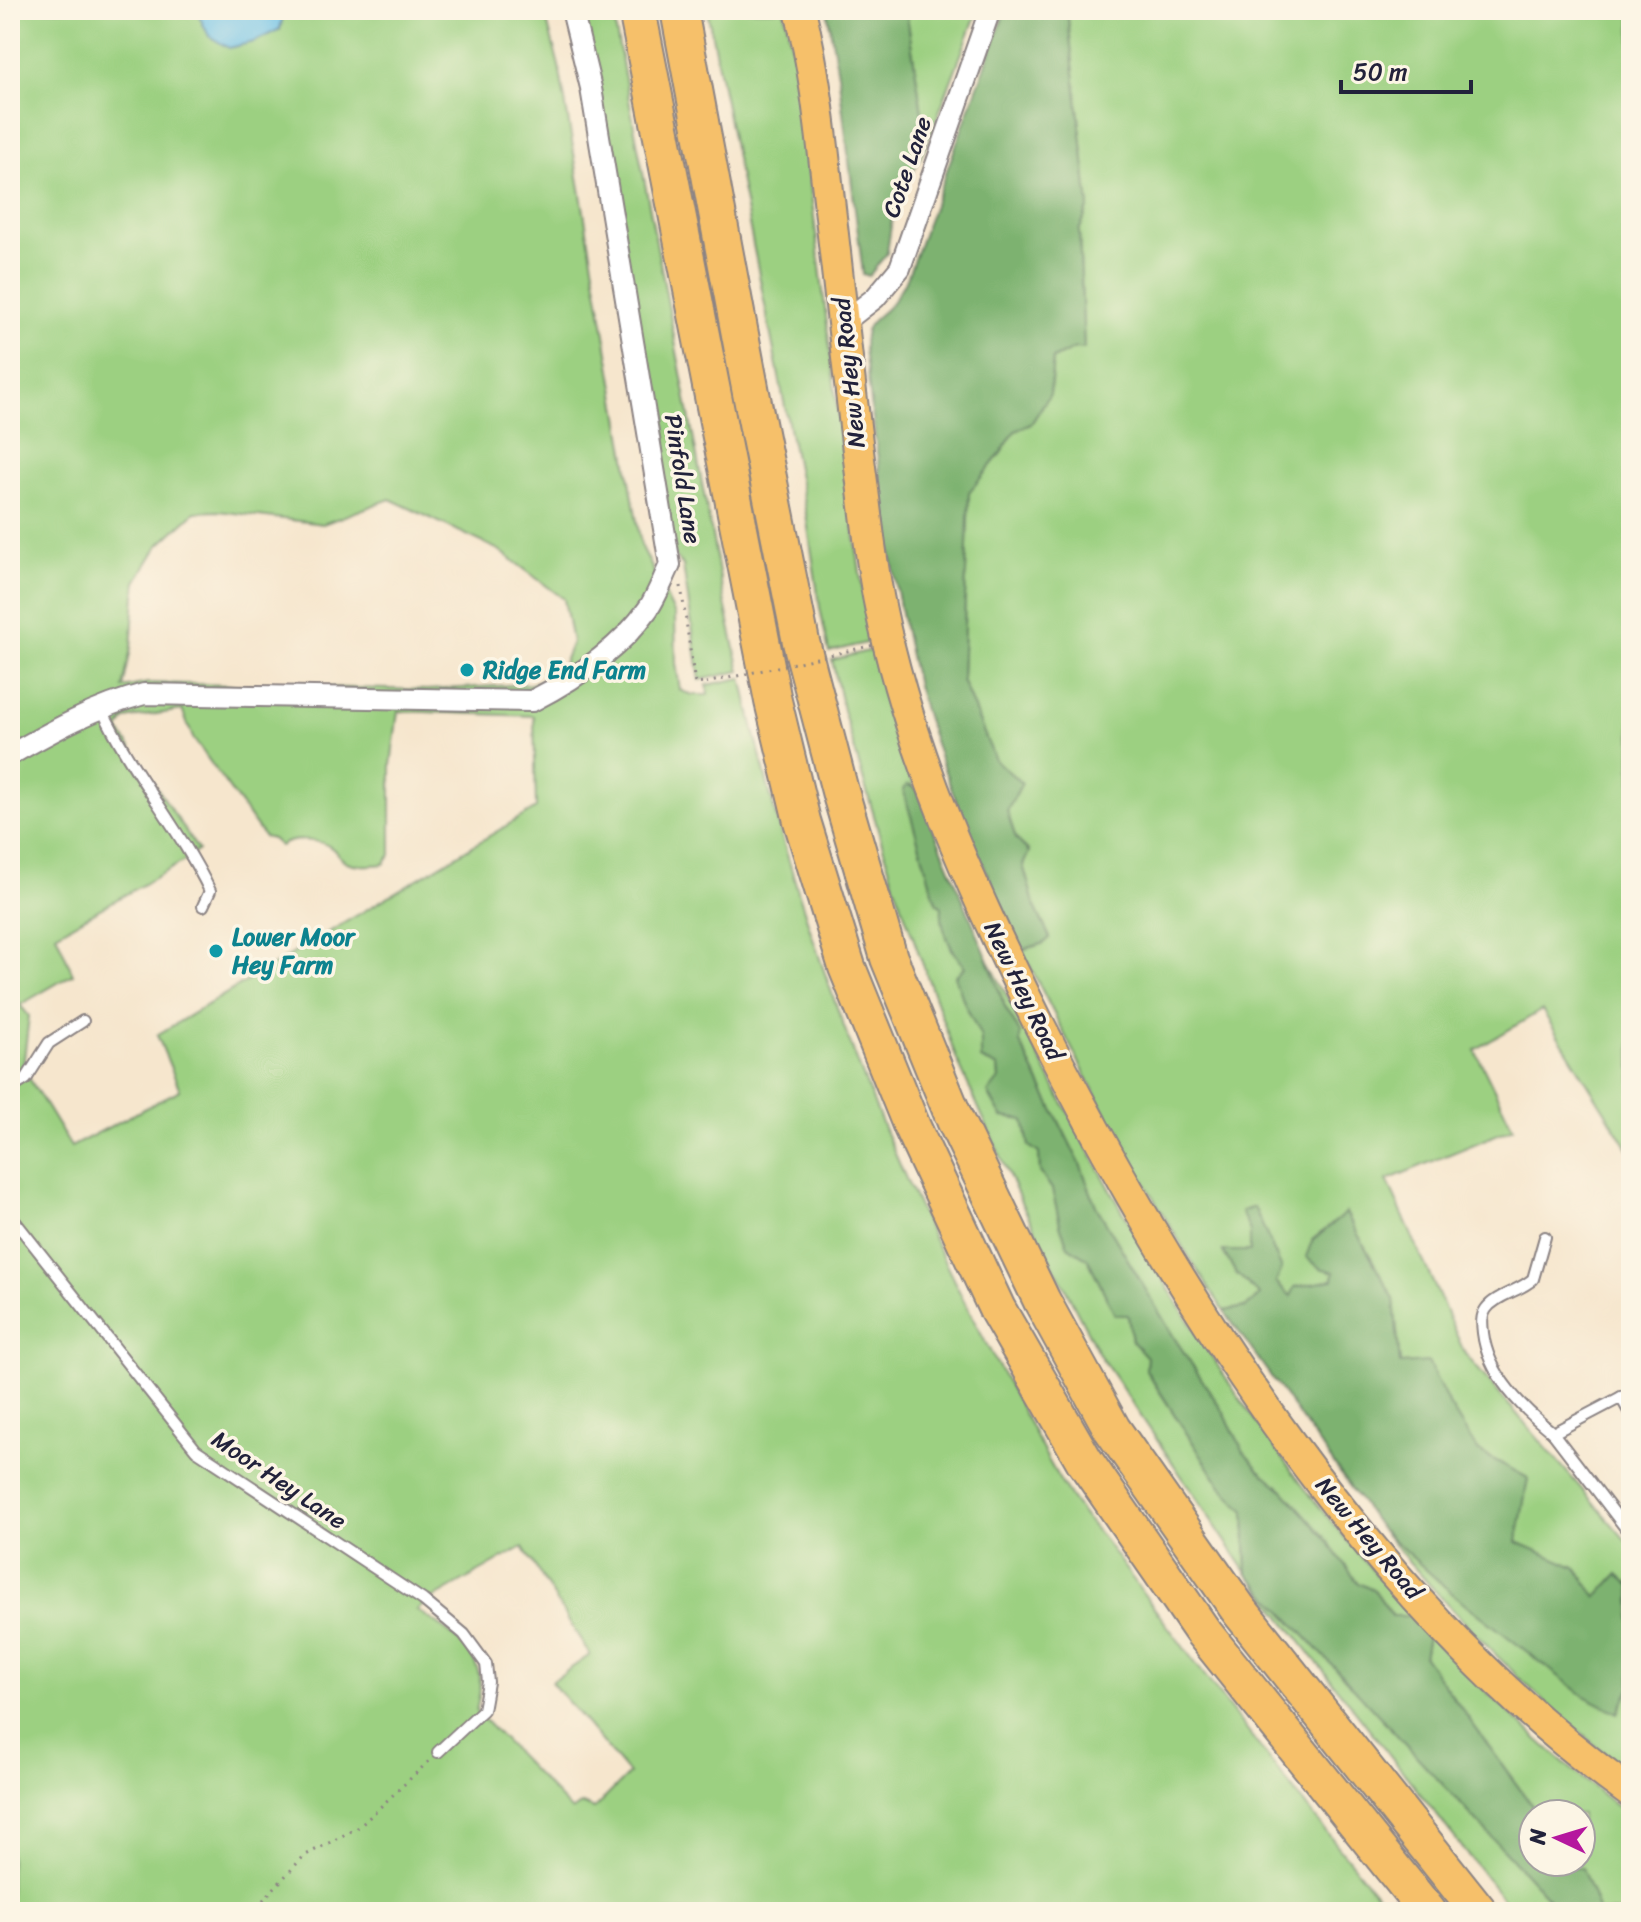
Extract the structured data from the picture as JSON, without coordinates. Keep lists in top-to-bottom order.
{
  "streets": {
    "main road": ["New Hey Road"],
    "street": ["Cote Lane", "Pinfold Lane"],
    "lane": ["Moor Hey Lane"]
  },
  "crossings": [
    ["Cote Lane", "New Hey Road"]
  ],
  "places": ["Ridge End Farm", "Lower Moor Hey Farm"],
  "scale_bar": "50 m",
  "north": "left"
}
